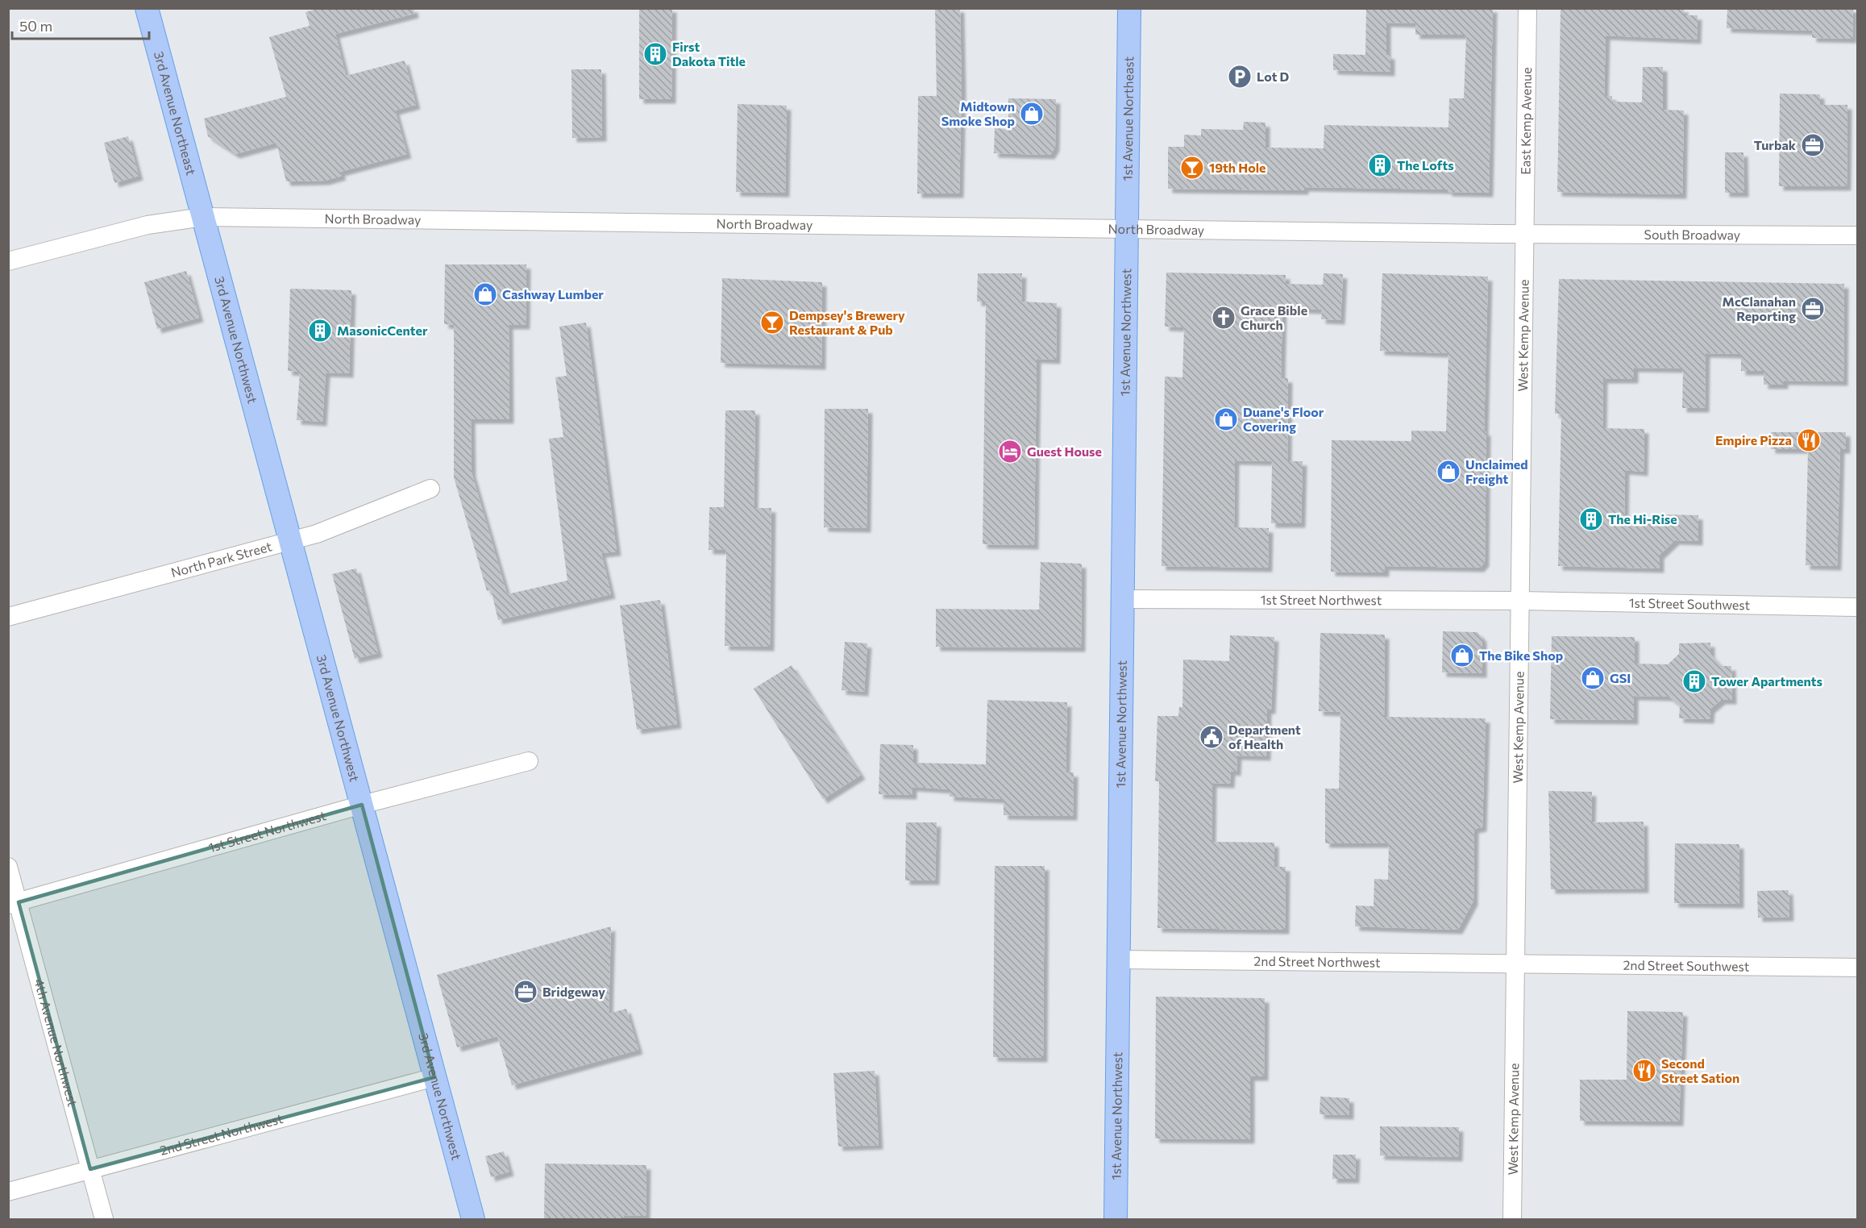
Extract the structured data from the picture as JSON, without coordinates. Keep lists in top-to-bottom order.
{
  "streets": {
    "main road": [
      "3rd Avenue Northeast",
      "1st Avenue Northeast",
      "1st Avenue Northwest",
      "3rd Avenue Northwest"
    ],
    "street": [
      "East Kemp Avenue",
      "North Broadway",
      "South Broadway",
      "West Kemp Avenue",
      "North Park Street",
      "1st Street Northwest",
      "1st Street Southwest",
      "2nd Street Northwest",
      "2nd Street Southwest",
      "4th Avenue Northwest"
    ]
  },
  "crossings": [
    ["3rd Avenue Northeast", "North Broadway"],
    ["3rd Avenue Northeast", "3rd Avenue Northwest"],
    ["1st Avenue Northeast", "North Broadway"],
    ["1st Avenue Northeast", "1st Avenue Northwest"],
    ["East Kemp Avenue", "North Broadway"],
    ["East Kemp Avenue", "South Broadway"],
    ["East Kemp Avenue", "West Kemp Avenue"],
    ["North Broadway", "South Broadway"],
    ["North Broadway", "1st Avenue Northwest"],
    ["North Broadway", "West Kemp Avenue"],
    ["North Broadway", "3rd Avenue Northwest"],
    ["South Broadway", "West Kemp Avenue"],
    ["1st Avenue Northwest", "1st Street Northwest"],
    ["1st Avenue Northwest", "2nd Street Northwest"],
    ["West Kemp Avenue", "1st Street Northwest"],
    ["West Kemp Avenue", "1st Street Southwest"],
    ["West Kemp Avenue", "2nd Street Northwest"],
    ["West Kemp Avenue", "2nd Street Southwest"],
    ["3rd Avenue Northwest", "North Park Street"],
    ["3rd Avenue Northwest", "1st Street Northwest"],
    ["3rd Avenue Northwest", "2nd Street Northwest"],
    ["1st Street Northwest", "1st Street Southwest"],
    ["1st Street Northwest", "4th Avenue Northwest"],
    ["2nd Street Northwest", "2nd Street Southwest"],
    ["2nd Street Northwest", "4th Avenue Northwest"]
  ],
  "places": {
    "building": [
      "First Dakota Title",
      "The Lofts",
      "MasonicCenter",
      "The Hi-Rise",
      "Tower Apartments"
    ],
    "parking": ["Lot D"],
    "shop": [
      "Midtown Smoke Shop",
      "Cashway Lumber",
      "Duane's Floor Covering",
      "Unclaimed Freight",
      "The Bike Shop",
      "GSI"
    ],
    "office": ["Turbak", "McClanahan Reporting", "Bridgeway"],
    "bar": ["19th Hole", "Dempsey's Brewery Restaurant & Pub"],
    "church": ["Grace Bible Church"],
    "restaurant": ["Empire Pizza", "Second Street Sation"],
    "hotel": ["Guest House"],
    "public building": ["Department of Health"]
  },
  "scale_bar": "50 m"
}
